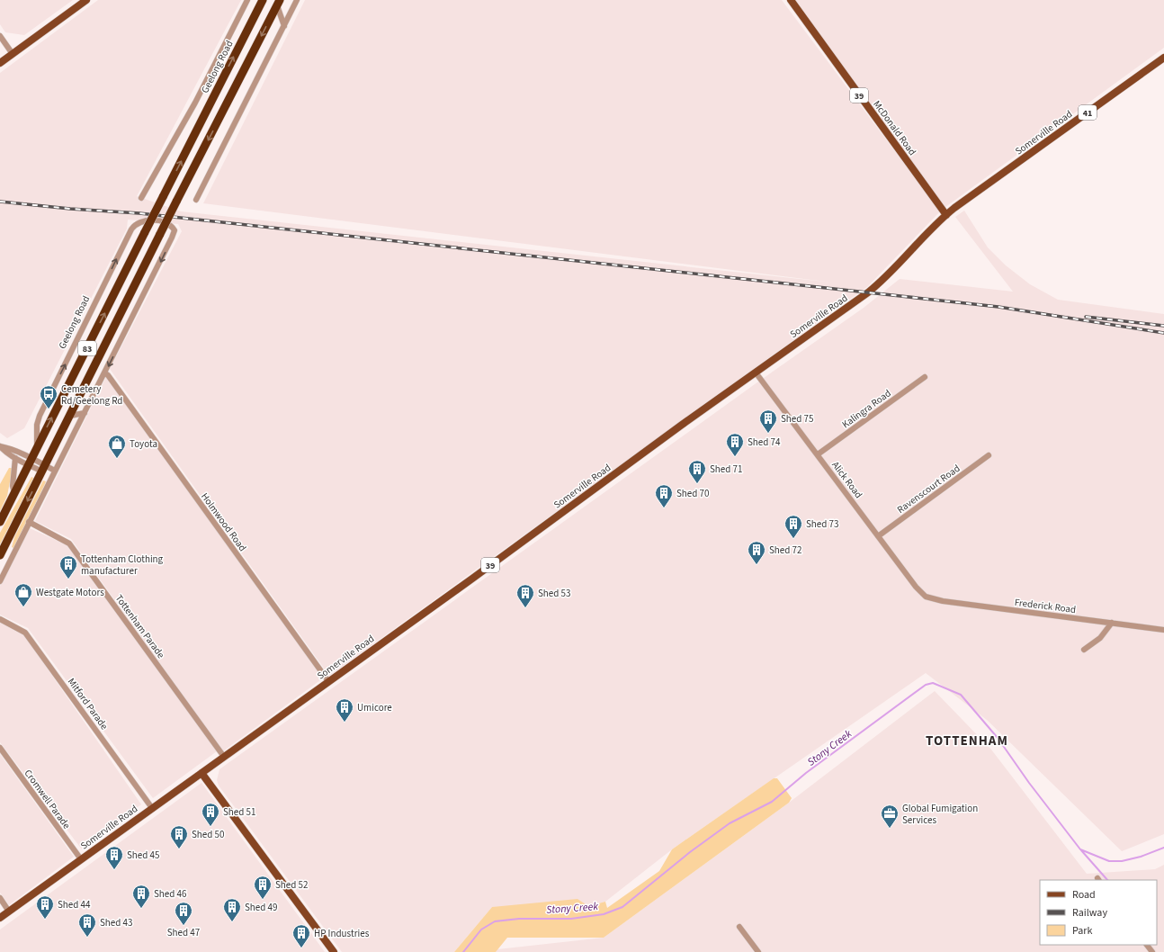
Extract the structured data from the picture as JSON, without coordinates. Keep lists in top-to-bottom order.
{
  "streets": {
    "highway": ["Geelong Road", "83"],
    "main road": [
      "39",
      "41",
      "McDonald Road",
      "Somerville Road"
    ],
    "street": [
      "Kalingra Road",
      "Alick Road",
      "Ravenscourt Road",
      "Holmwood Road",
      "Frederick Road",
      "Tottenham Parade",
      "Mitford Parade",
      "Cromwell Parade"
    ]
  },
  "crossings": [
    ["Geelong Road", "Holmwood Road"],
    ["Geelong Road", "Tottenham Parade"],
    ["McDonald Road", "Somerville Road"],
    ["Somerville Road", "Alick Road"],
    ["Somerville Road", "Holmwood Road"],
    ["Somerville Road", "Tottenham Parade"],
    ["Somerville Road", "Mitford Parade"],
    ["Somerville Road", "Cromwell Parade"],
    ["Kalingra Road", "Alick Road"],
    ["Alick Road", "Ravenscourt Road"],
    ["Alick Road", "Frederick Road"]
  ],
  "districts": ["TOTTENHAM"],
  "water": ["Stony Creek"],
  "places": {
    "bus stop": ["Cemetery Rd/Geelong Rd"],
    "building": [
      "Shed 75",
      "Shed 74",
      "Shed 71",
      "Shed 70",
      "Shed 73",
      "Shed 72",
      "Tottenham Clothing manufacturer",
      "Shed 53",
      "Umicore",
      "Shed 51",
      "Shed 50",
      "Shed 45",
      "Shed 52",
      "Shed 46",
      "Shed 44",
      "Shed 49",
      "Shed 47",
      "Shed 43",
      "HP Industries"
    ],
    "shop": ["Toyota", "Westgate Motors"],
    "office": ["Global Fumigation Services"]
  },
  "legend": ["Road", "Railway", "Park"]
}
